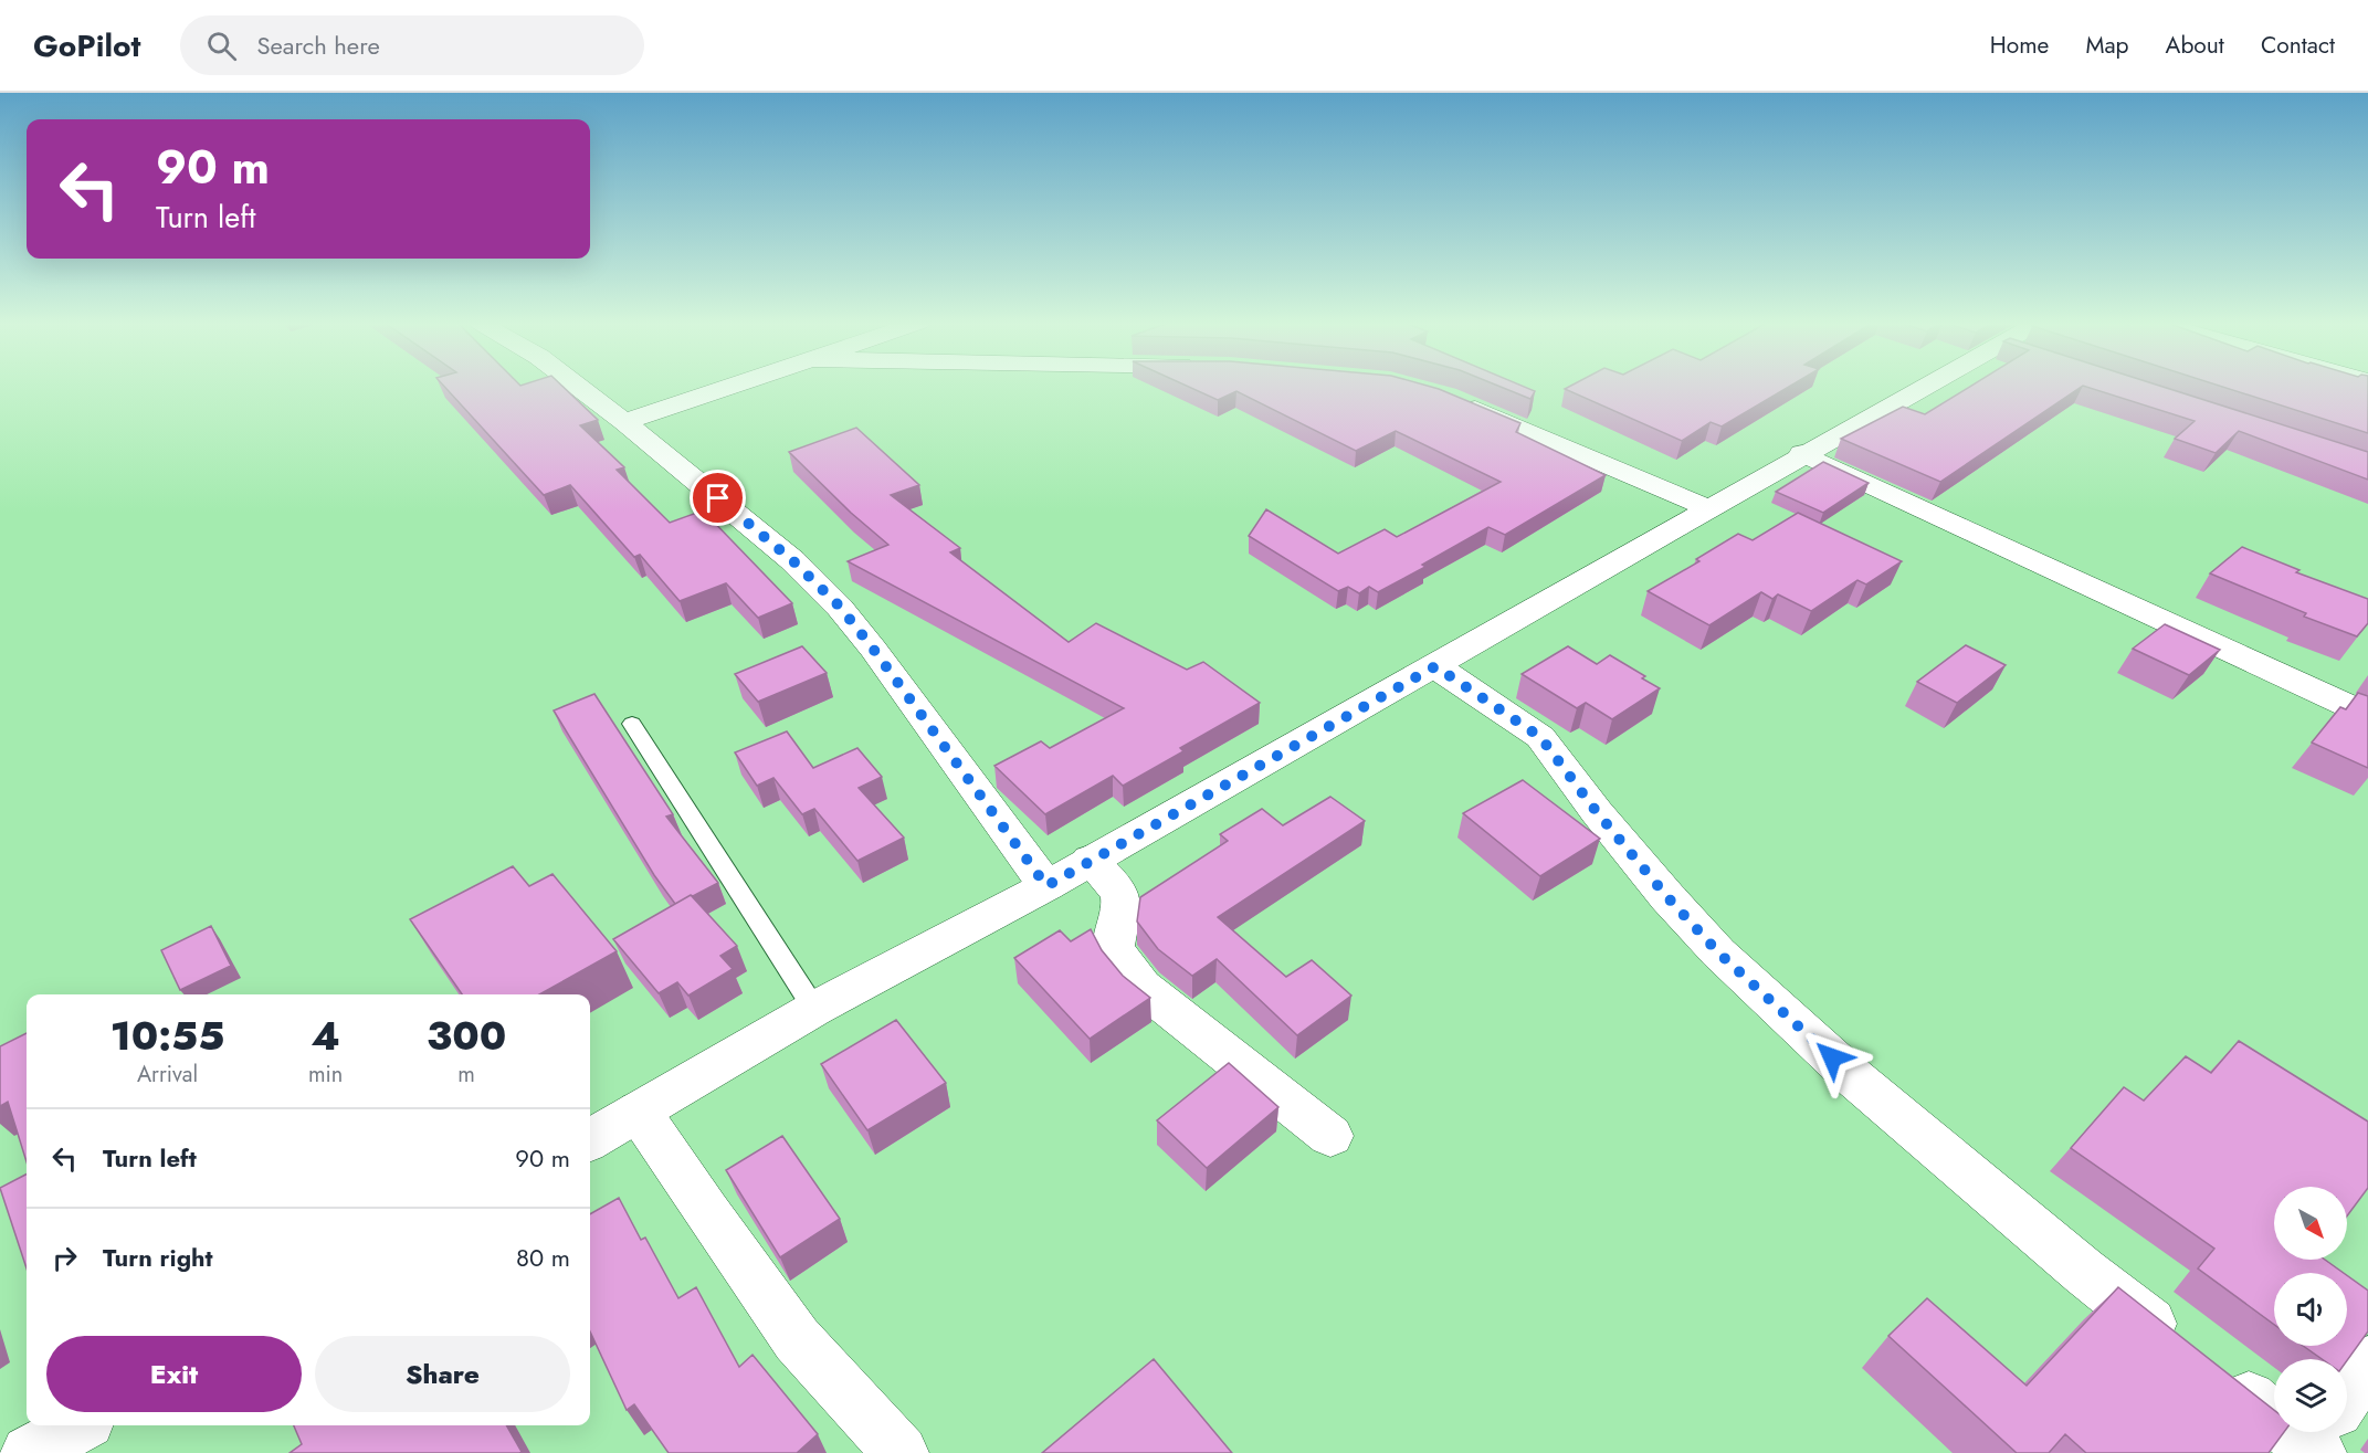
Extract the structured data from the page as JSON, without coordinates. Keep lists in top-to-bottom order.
{
  "north": "bottom right",
  "page": {
    "header": "GoPilot",
    "search": "Search here",
    "nav": [
      "Home",
      "Map",
      "About",
      "Contact"
    ],
    "turn": ["90 m", "Turn left"],
    "eta": [
      "10:55",
      "Arrival",
      "4",
      "min",
      "300",
      "m"
    ],
    "list": [
      {
        "name": "Turn left",
        "value": "90 m"
      },
      {
        "name": "Turn right",
        "value": "80 m"
      }
    ],
    "buttons": ["Exit", "Share"]
  }
}
